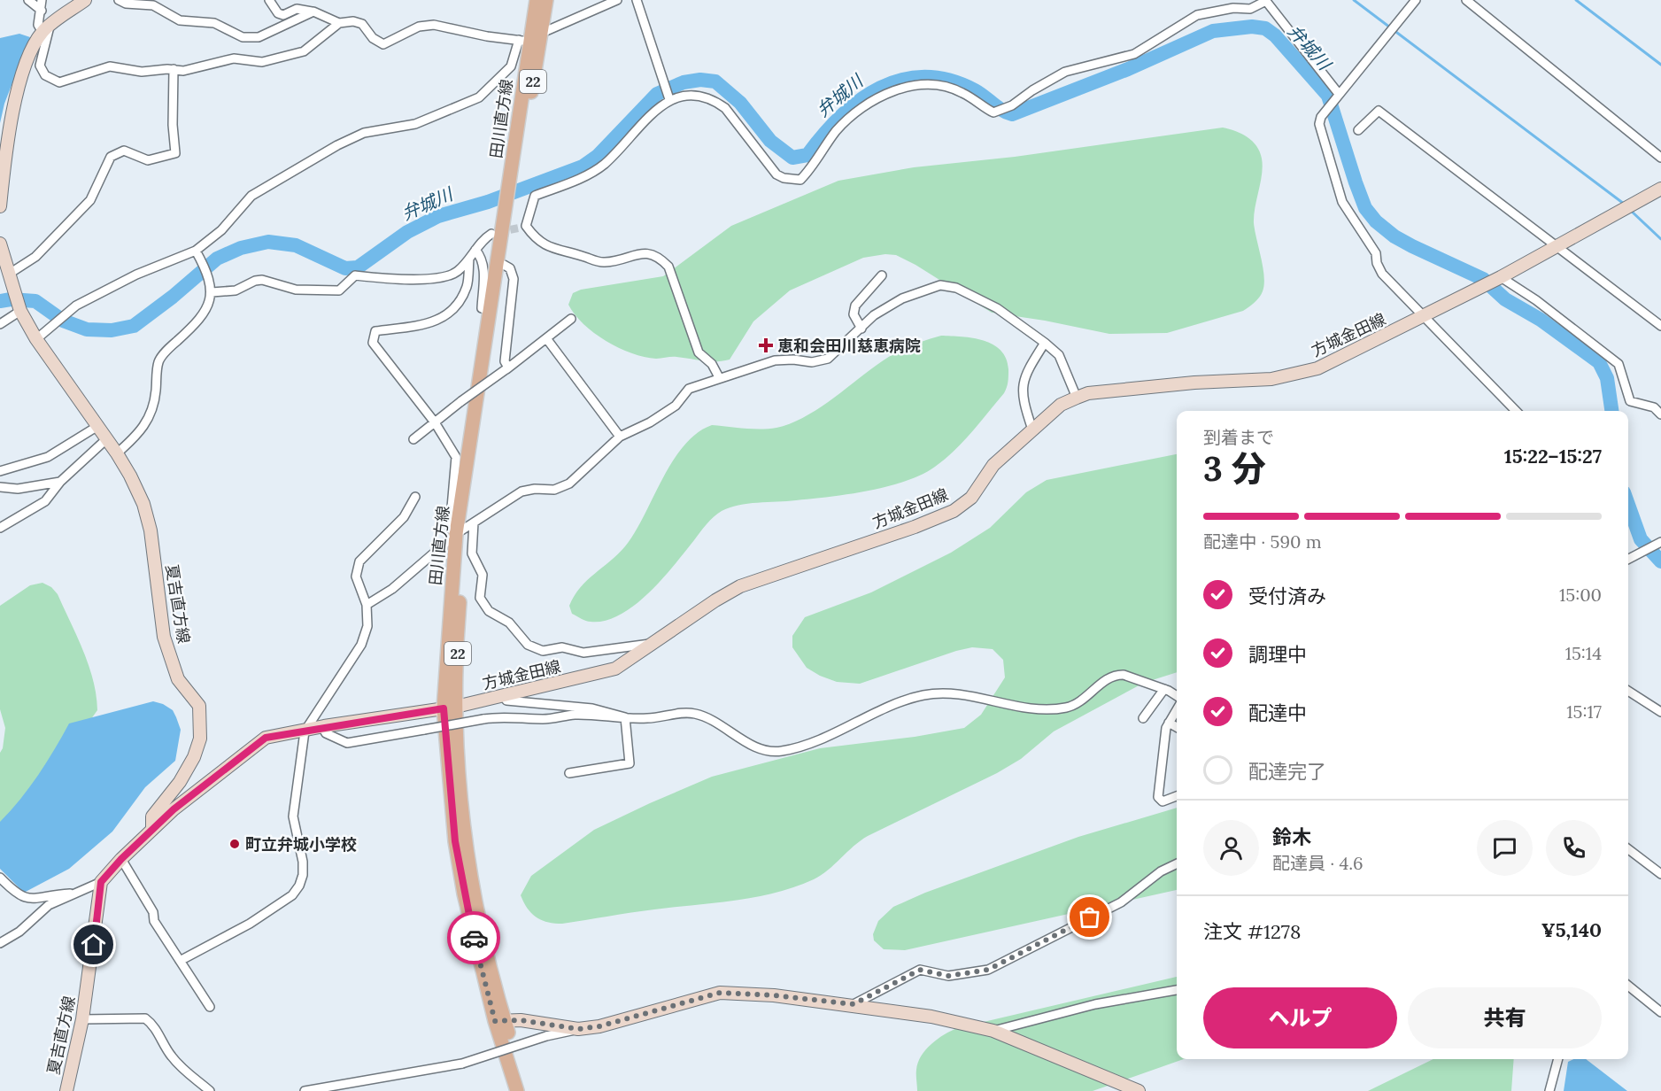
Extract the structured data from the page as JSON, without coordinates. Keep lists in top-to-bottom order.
{
  "streets": {
    "main road": [
      "22",
      "田川直方線",
      "方城金田線",
      "夏吉直方線"
    ]
  },
  "crossings": [
    ["田川直方線", "方城金田線"],
    ["方城金田線", "夏吉直方線"]
  ],
  "water": ["弁城川"],
  "places": {
    "health": ["恵和会田川慈恵病院"],
    "other": ["町立弁城小学校"]
  },
  "page": {
    "heading": ["3 分", "到着まで", "15:22–15:27"],
    "panel": [
      "鈴木",
      "配達員 · 4.6",
      "注文 #1278",
      "¥5,140"
    ],
    "bar": "配達中 · 590 m",
    "list": [
      ["受付済み", "15:00"],
      ["調理中", "15:14"],
      ["配達中", "15:17"],
      "配達完了"
    ],
    "buttons": ["ヘルプ", "共有"]
  }
}
